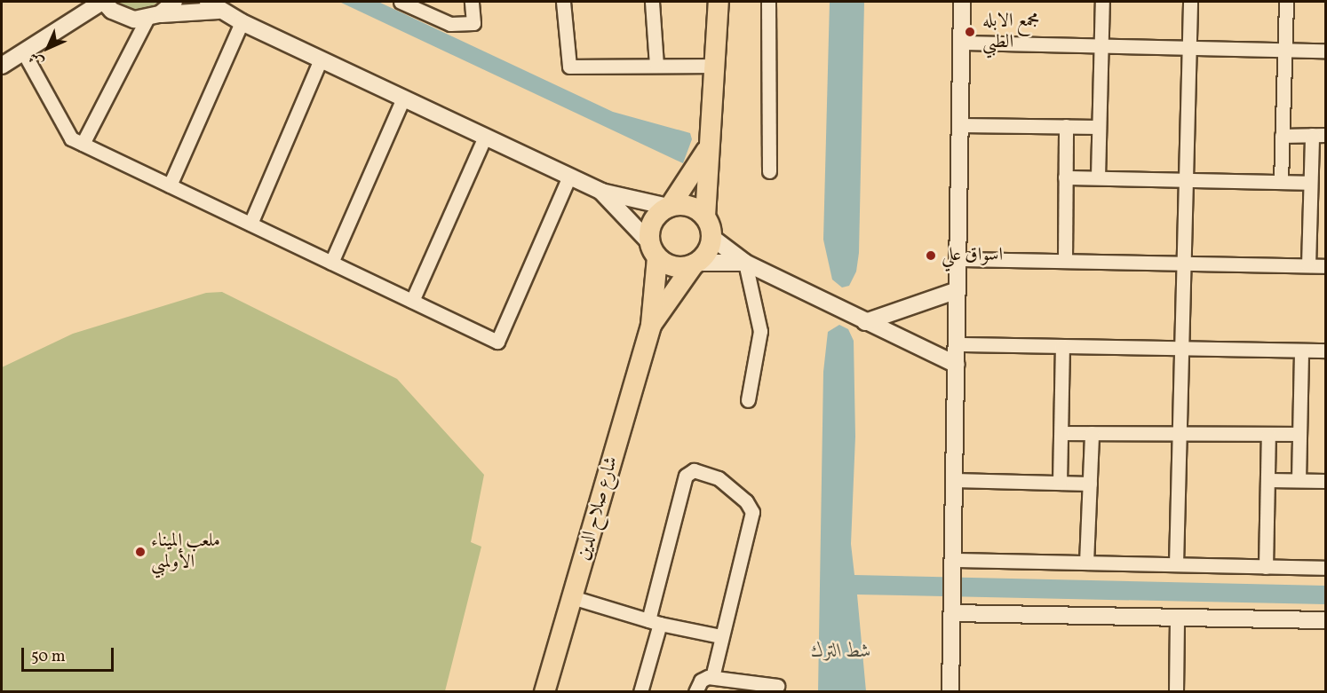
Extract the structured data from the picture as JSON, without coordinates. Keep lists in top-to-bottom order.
{
  "streets": {
    "main road": ["شارع صلاح الدين"]
  },
  "water": ["شط الترك"],
  "places": ["مجمع الابله الطبي", "اسواق علي", "ملعب الميناء الأولمبي"],
  "scale_bar": "50 m",
  "north": "bottom left"
}
